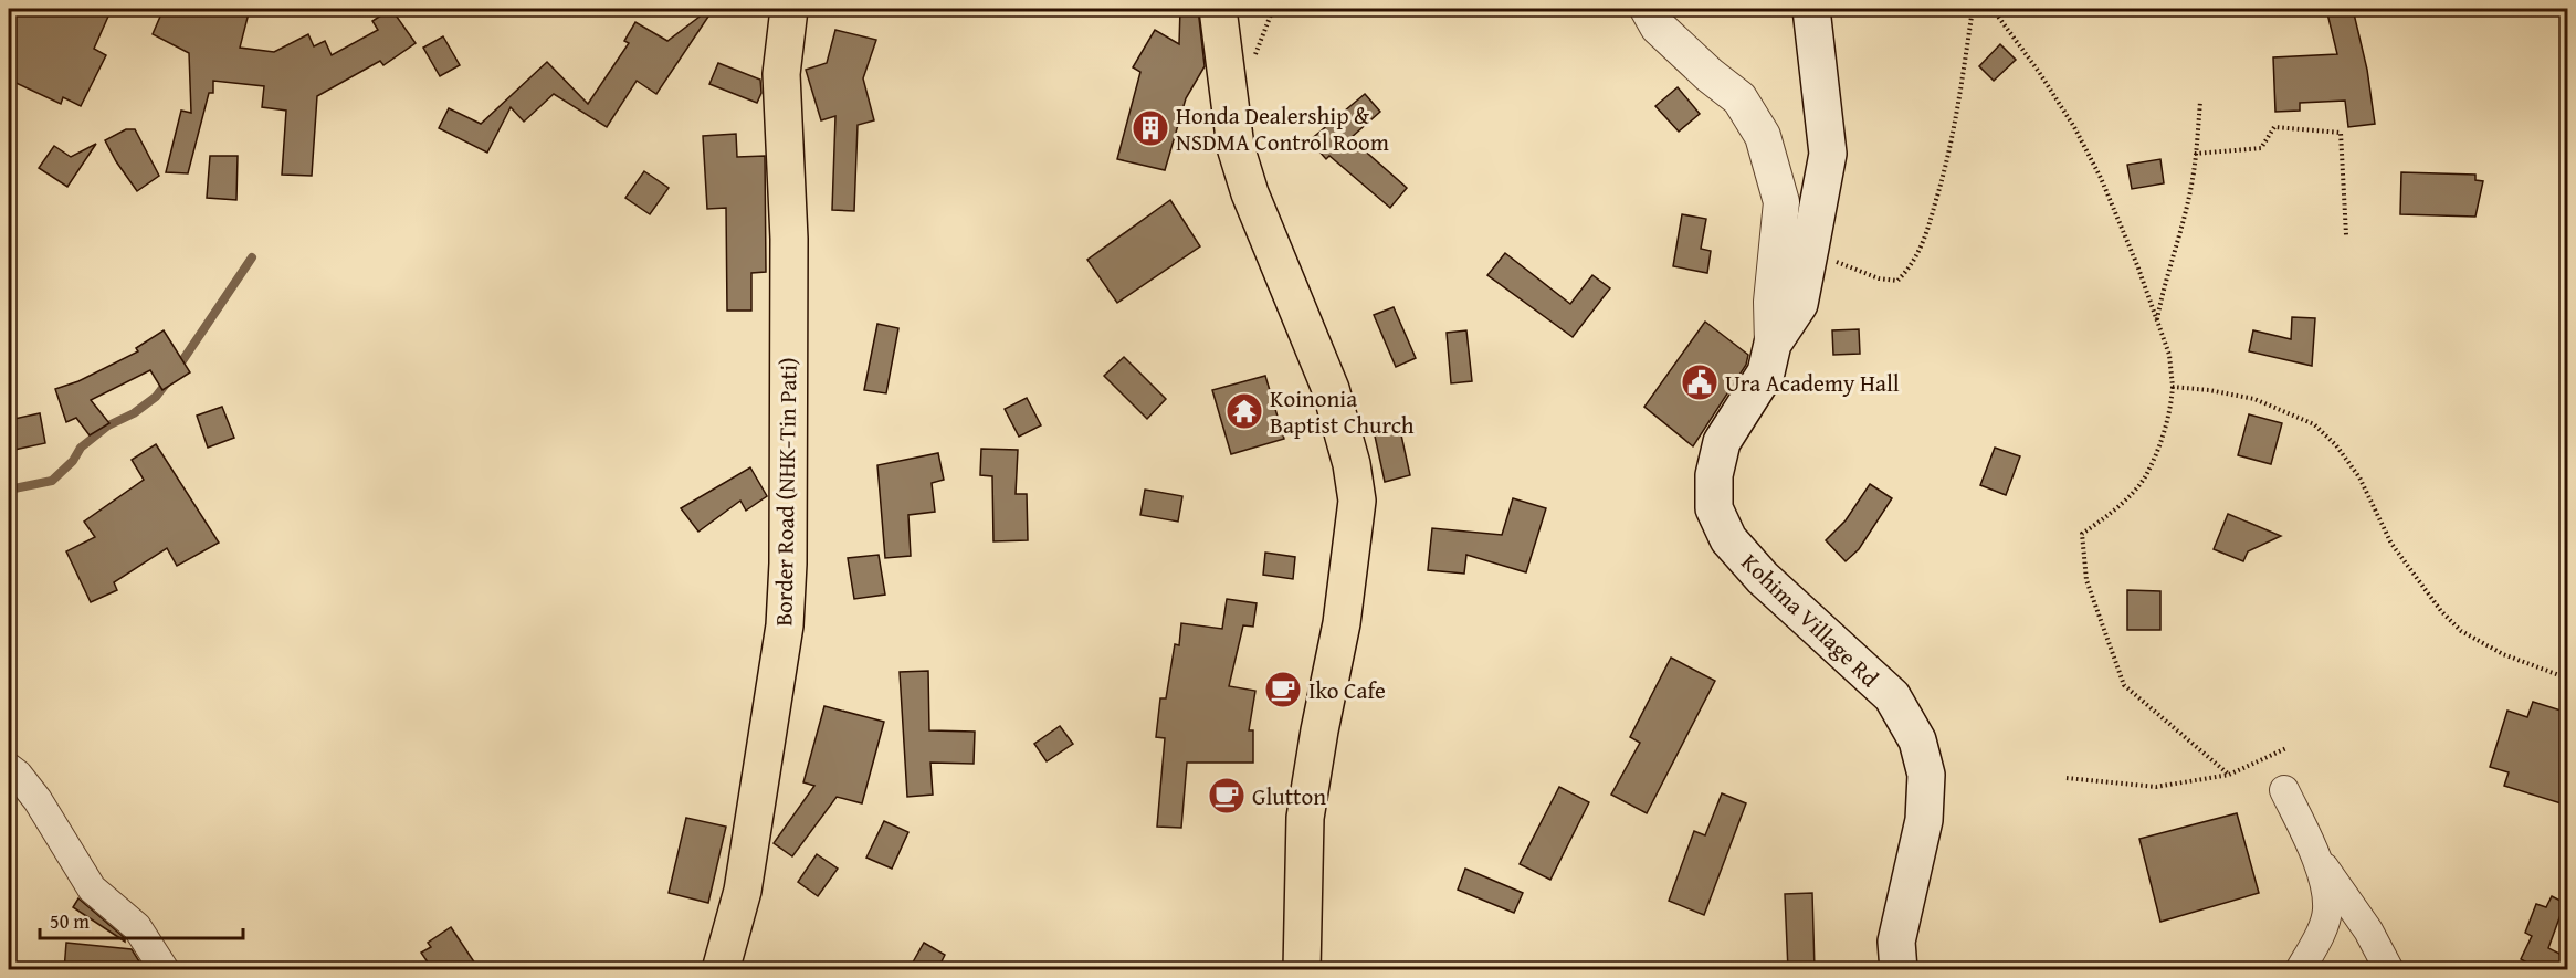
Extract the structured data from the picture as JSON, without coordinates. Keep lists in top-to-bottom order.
{
  "streets": {
    "main road": ["Border Road (NHK-Tin Pati)", "Kohima Village Rd"]
  },
  "places": {
    "building": ["Honda Dealership & NSDMA Control Room"],
    "public building": ["Ura Academy Hall"],
    "temple": ["Koinonia Baptist Church"],
    "cafe": ["Iko Cafe", "Glutton"]
  },
  "scale_bar": "50 m"
}
